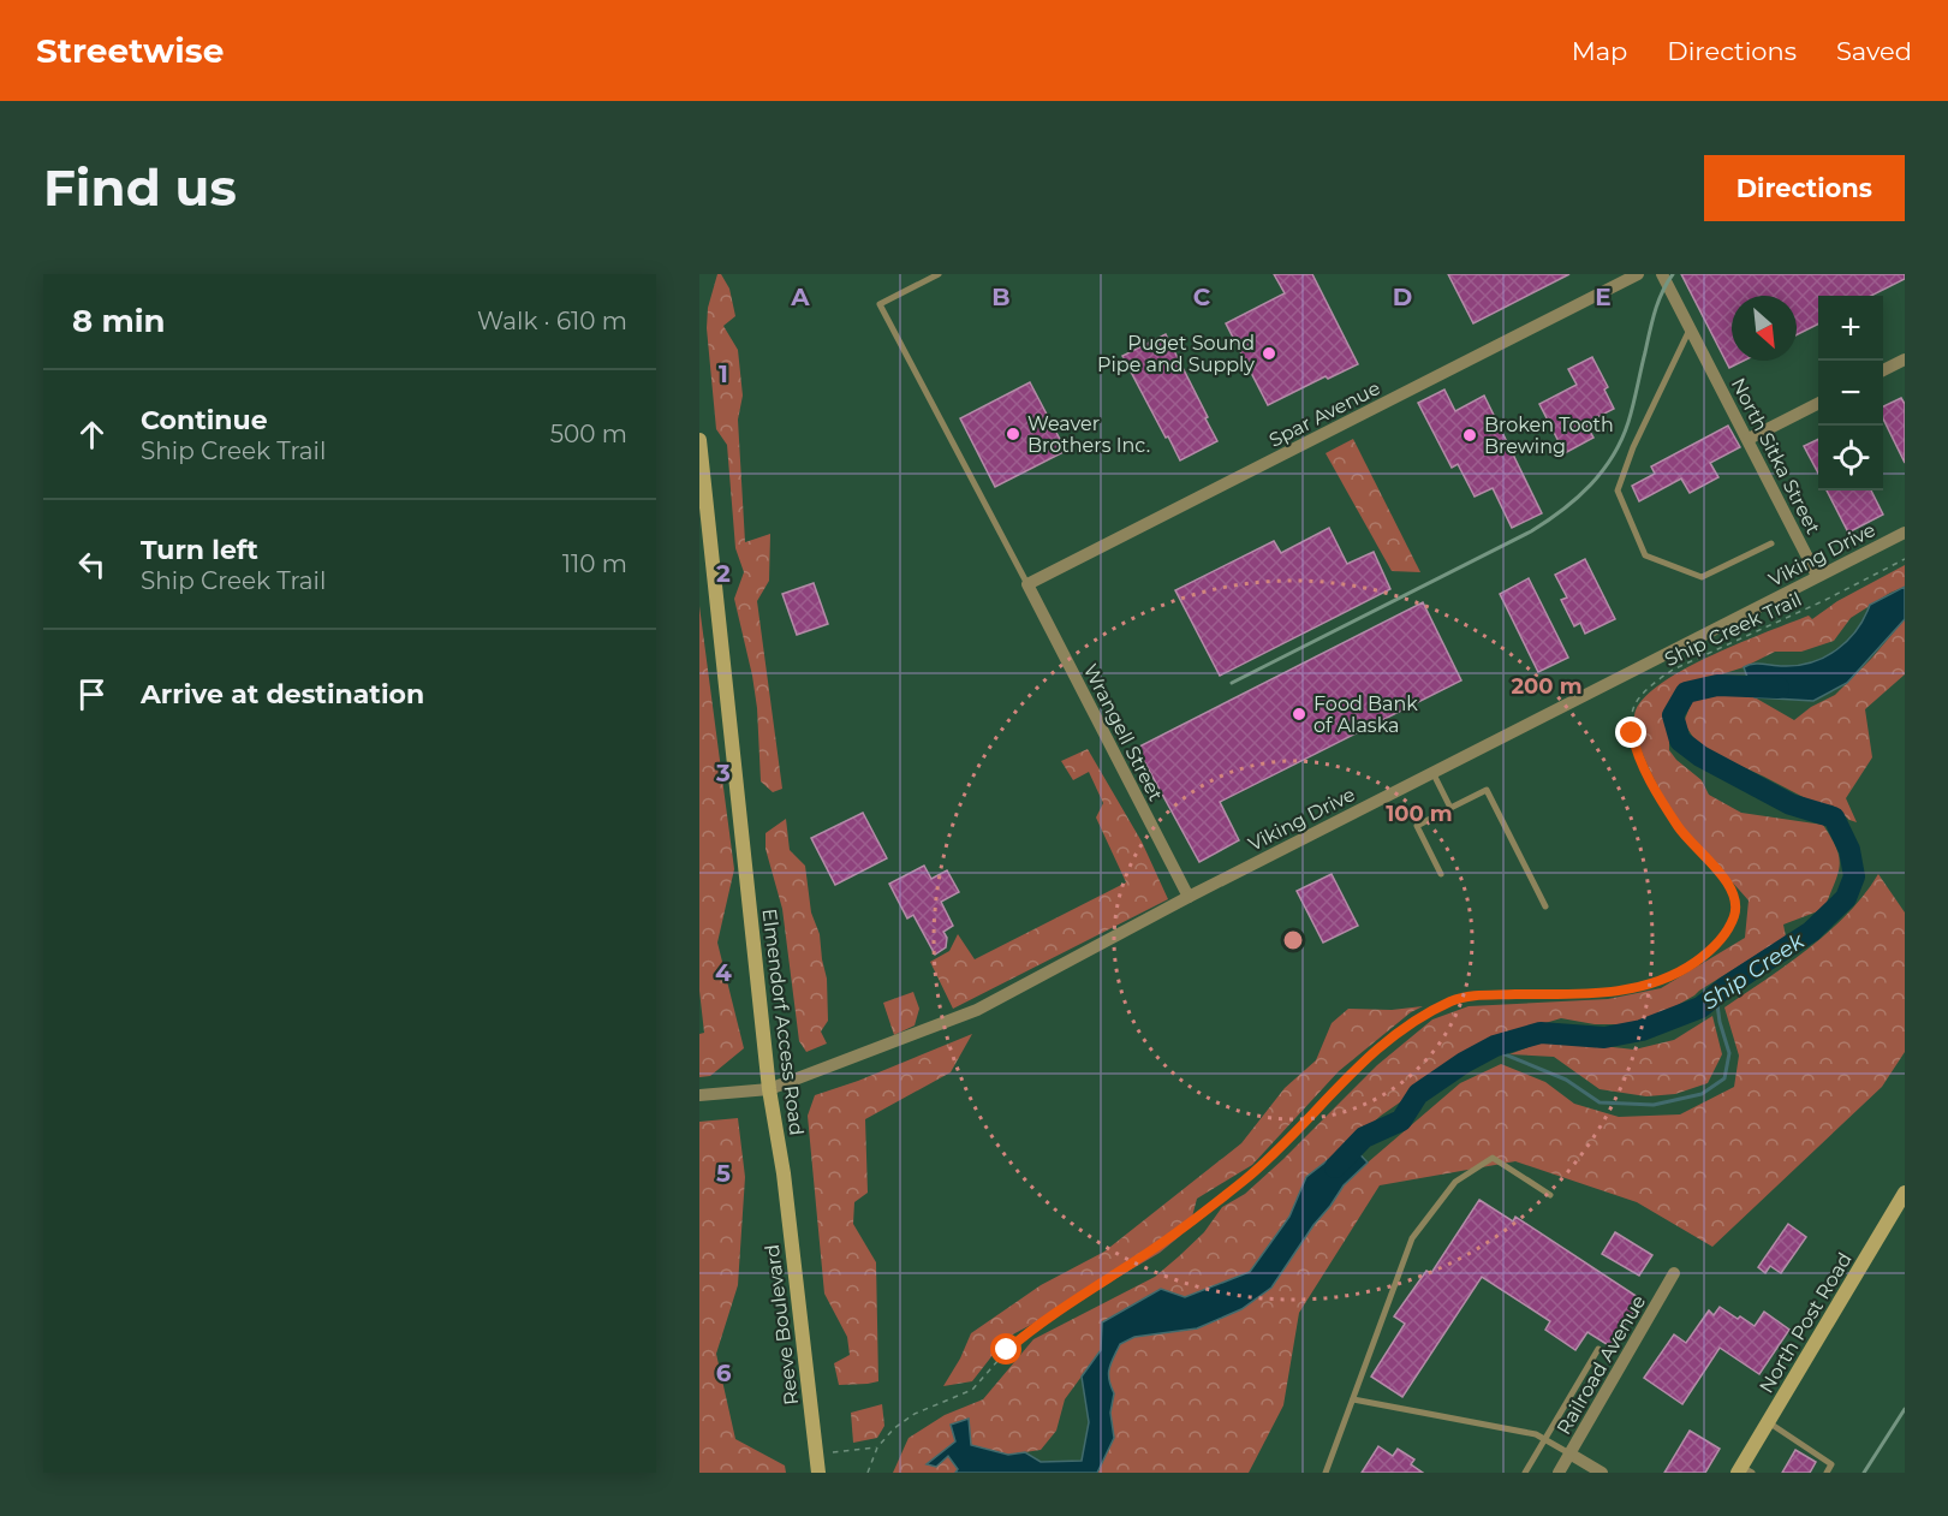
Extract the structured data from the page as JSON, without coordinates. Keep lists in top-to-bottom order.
{
  "streets": {
    "street": [
      "Spar Avenue",
      "North Sitka Street",
      "Viking Drive",
      "Wrangell Street",
      "Elmendorf Access Road",
      "North Post Road",
      "Reeve Boulevard",
      "Railroad Avenue"
    ],
    "path": ["Ship Creek Trail"]
  },
  "crossings": [
    ["Spar Avenue", "Wrangell Street"],
    ["North Sitka Street", "Viking Drive"],
    ["Viking Drive", "Wrangell Street"],
    ["Viking Drive", "Elmendorf Access Road"],
    ["Elmendorf Access Road", "Reeve Boulevard"]
  ],
  "water": ["Ship Creek"],
  "places": [
    "Puget Sound Pipe and Supply",
    "Weaver Brothers Inc.",
    "Broken Tooth Brewing",
    "Food Bank of Alaska"
  ],
  "north": "bottom right",
  "page": {
    "header": "Streetwise",
    "nav": ["Map", "Directions", "Saved"],
    "buttons": "Directions",
    "title": "Find us",
    "heading": ["8 min", "Walk · 610 m"],
    "map_buttons": ["+", "−"],
    "list": [
      ["Continue", "Ship Creek Trail", "500 m"],
      ["Turn left", "Ship Creek Trail", "110 m"],
      "Arrive at destination"
    ]
  },
  "grid": {
    "columns": [
      "A",
      "B",
      "C",
      "D",
      "E"
    ],
    "rows": [
      "1",
      "2",
      "3",
      "4",
      "5",
      "6"
    ]
  },
  "rings": ["200 m", "100 m"]
}
